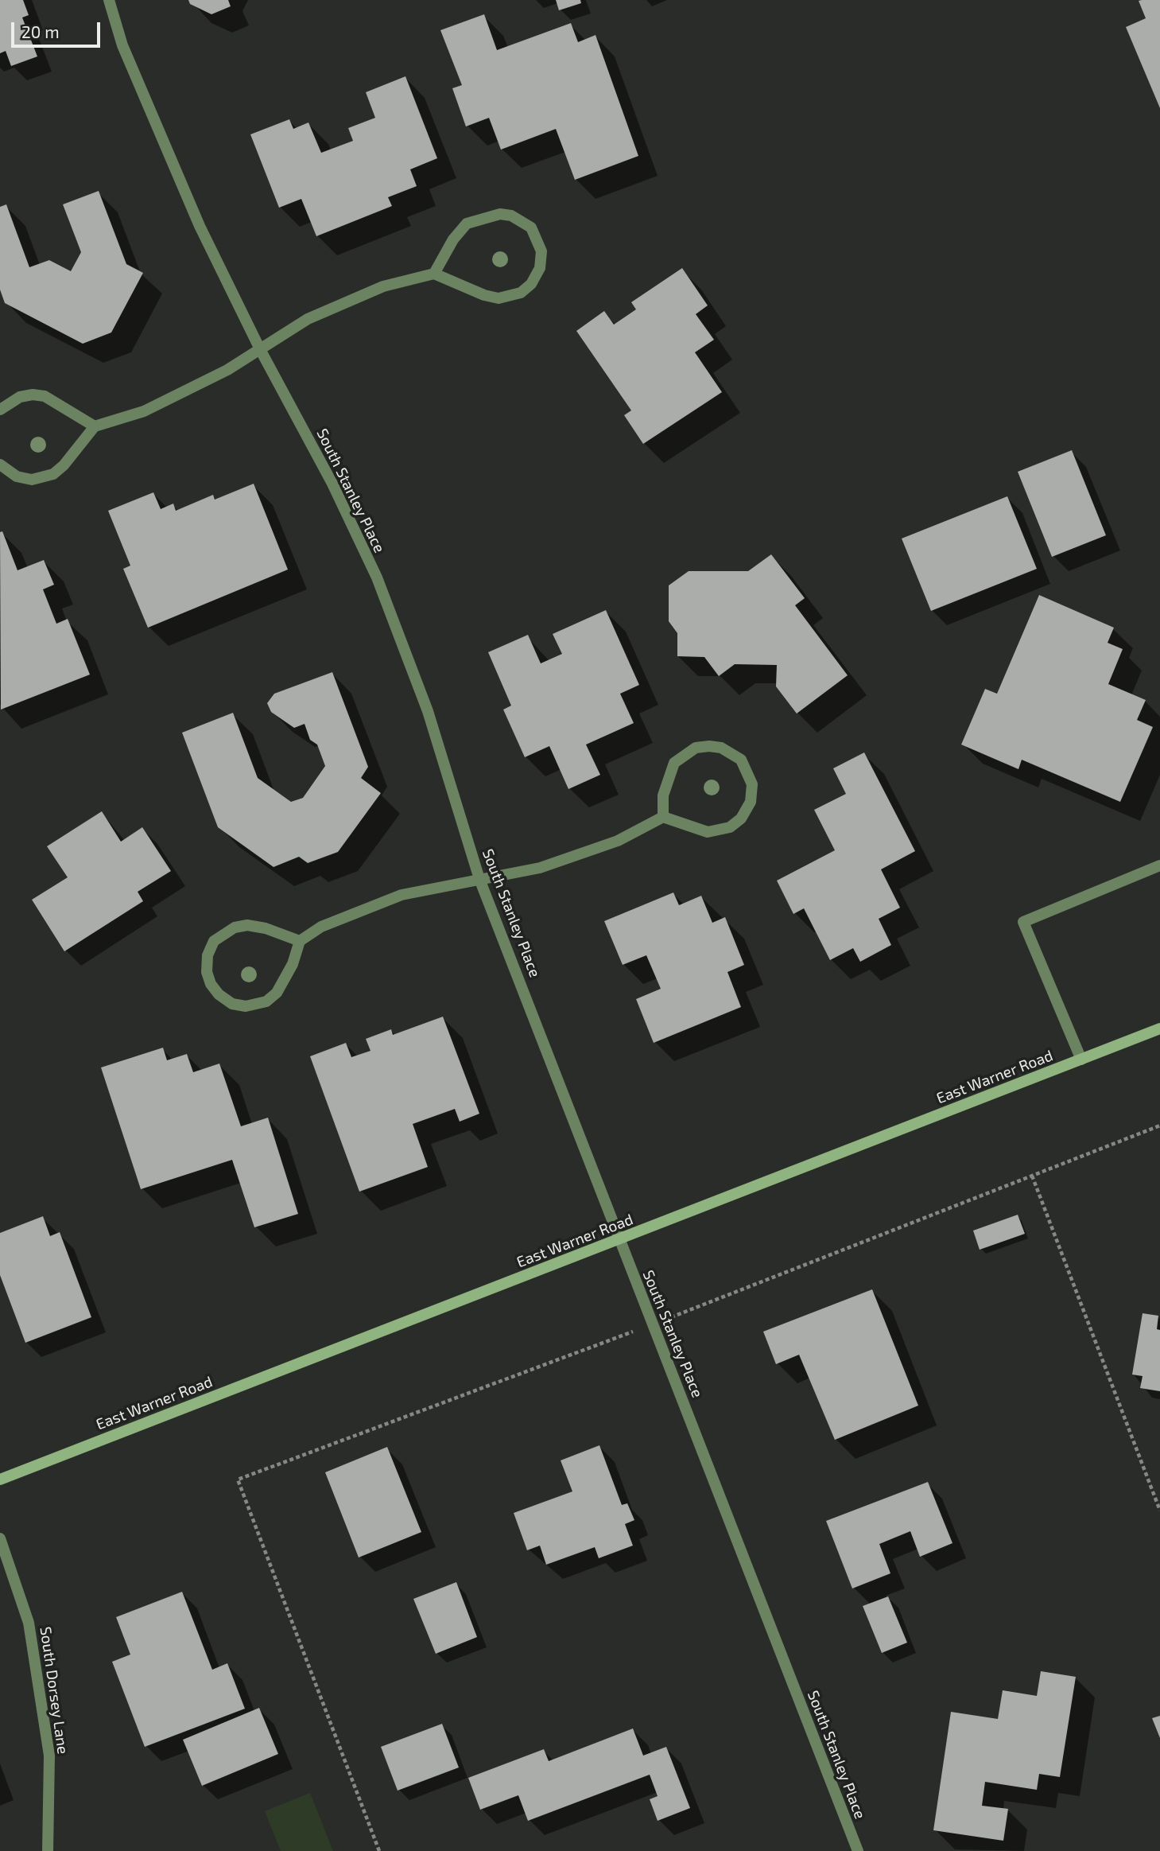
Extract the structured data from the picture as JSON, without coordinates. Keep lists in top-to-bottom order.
{
  "streets": {
    "main road": ["East Warner Road"],
    "street": ["South Stanley Place", "South Dorsey Lane"]
  },
  "crossings": [
    ["South Stanley Place", "East Warner Road"]
  ],
  "scale_bar": "20 m"
}
